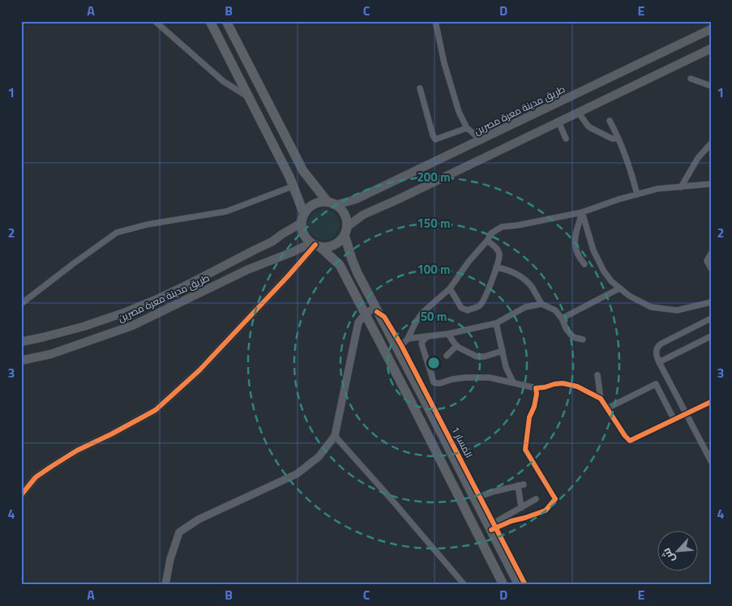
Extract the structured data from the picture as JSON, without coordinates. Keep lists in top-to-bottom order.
{
  "streets": {
    "main road": ["طريق مدينة معرة مصرين"],
    "cycle path": ["المسار 1"]
  },
  "north": "bottom left",
  "grid": {
    "columns": [
      "A",
      "B",
      "C",
      "D",
      "E"
    ],
    "rows": [
      "1",
      "2",
      "3",
      "4"
    ]
  },
  "rings": [
    "200 m",
    "150 m",
    "100 m",
    "50 m"
  ]
}
